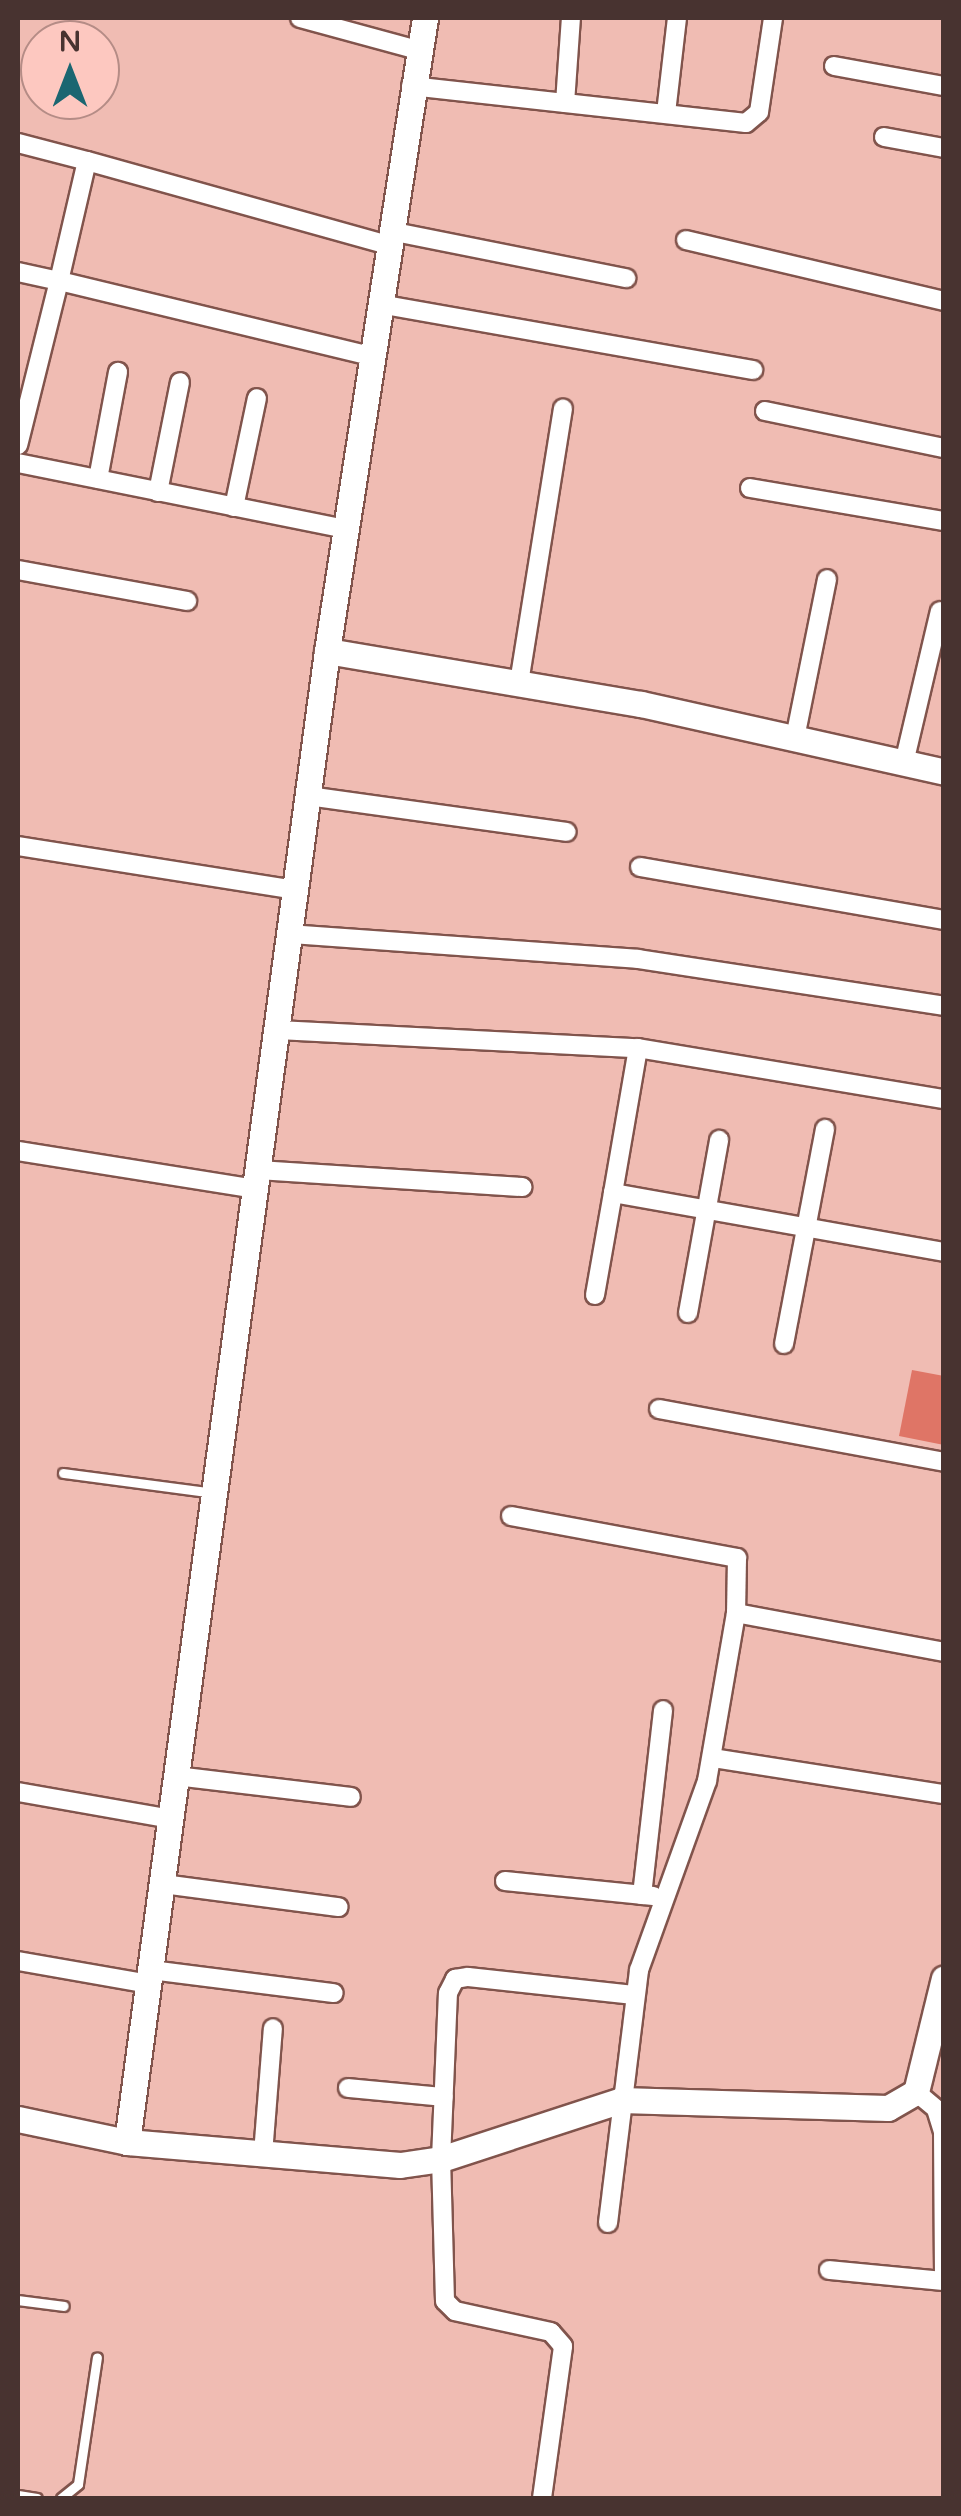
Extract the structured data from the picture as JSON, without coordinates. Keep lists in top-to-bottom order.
{
  "north": "top"
}
